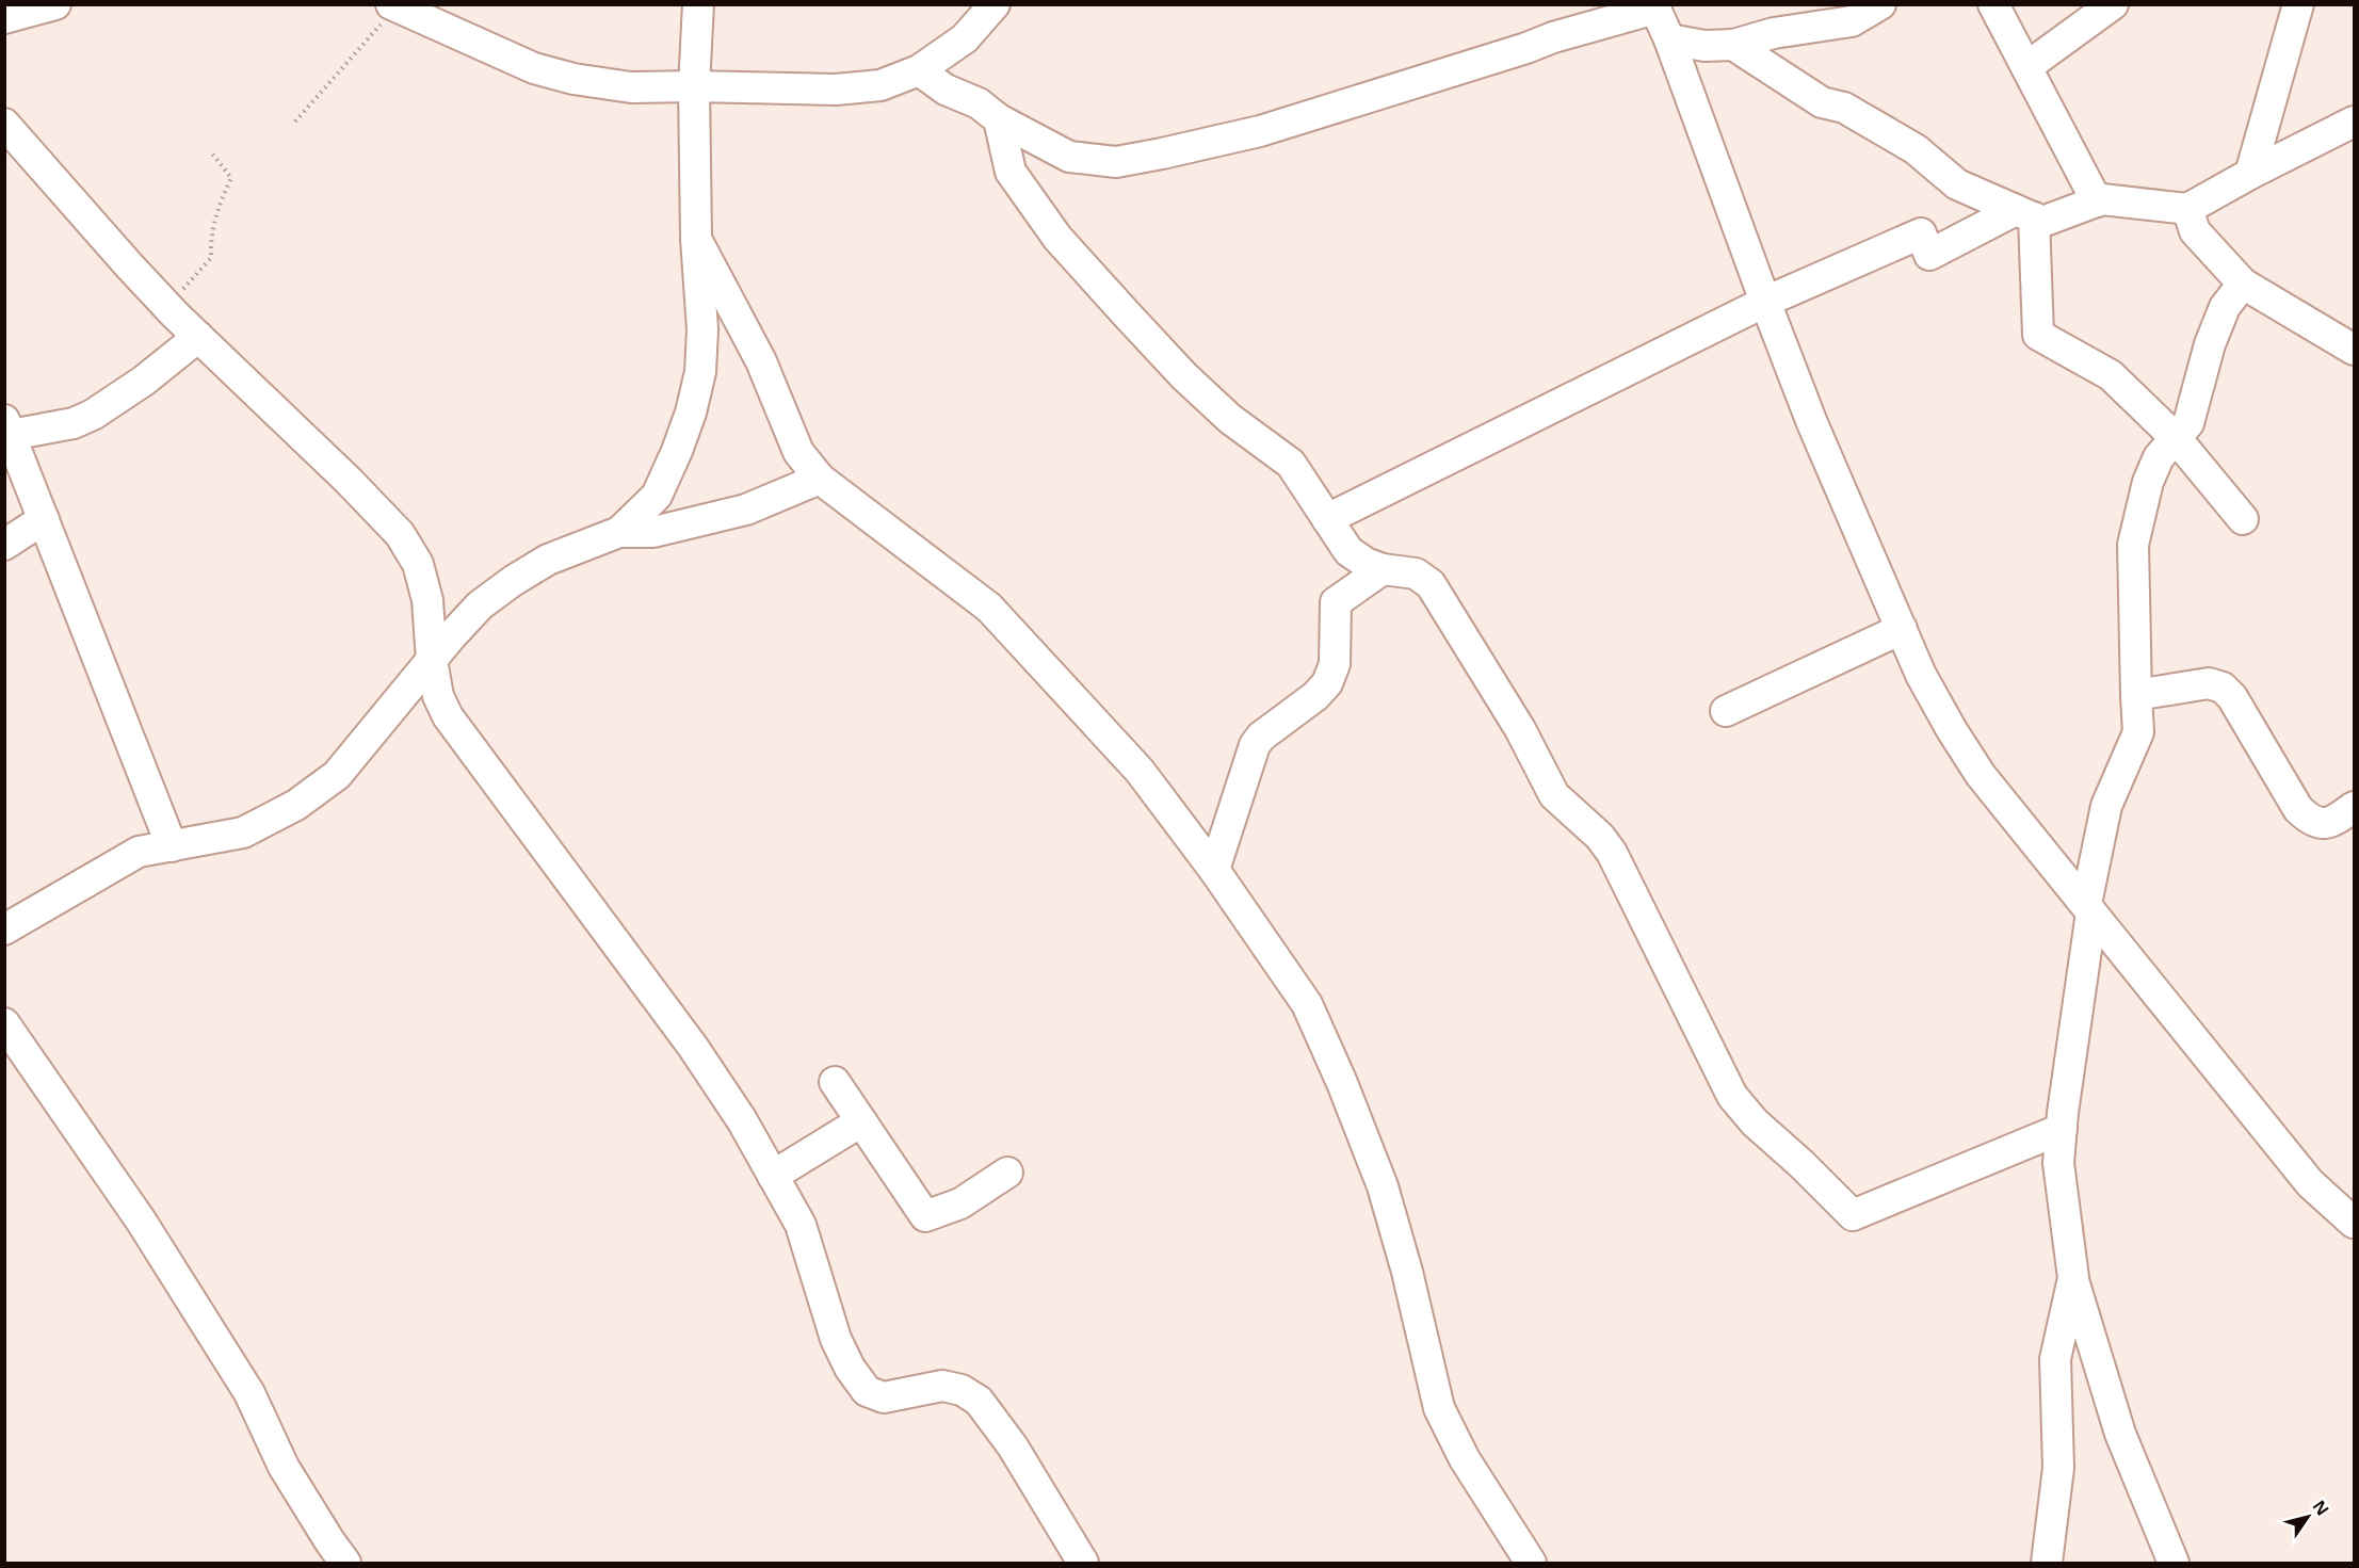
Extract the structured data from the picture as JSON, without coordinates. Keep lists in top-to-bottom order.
{
  "north": "top right"
}
